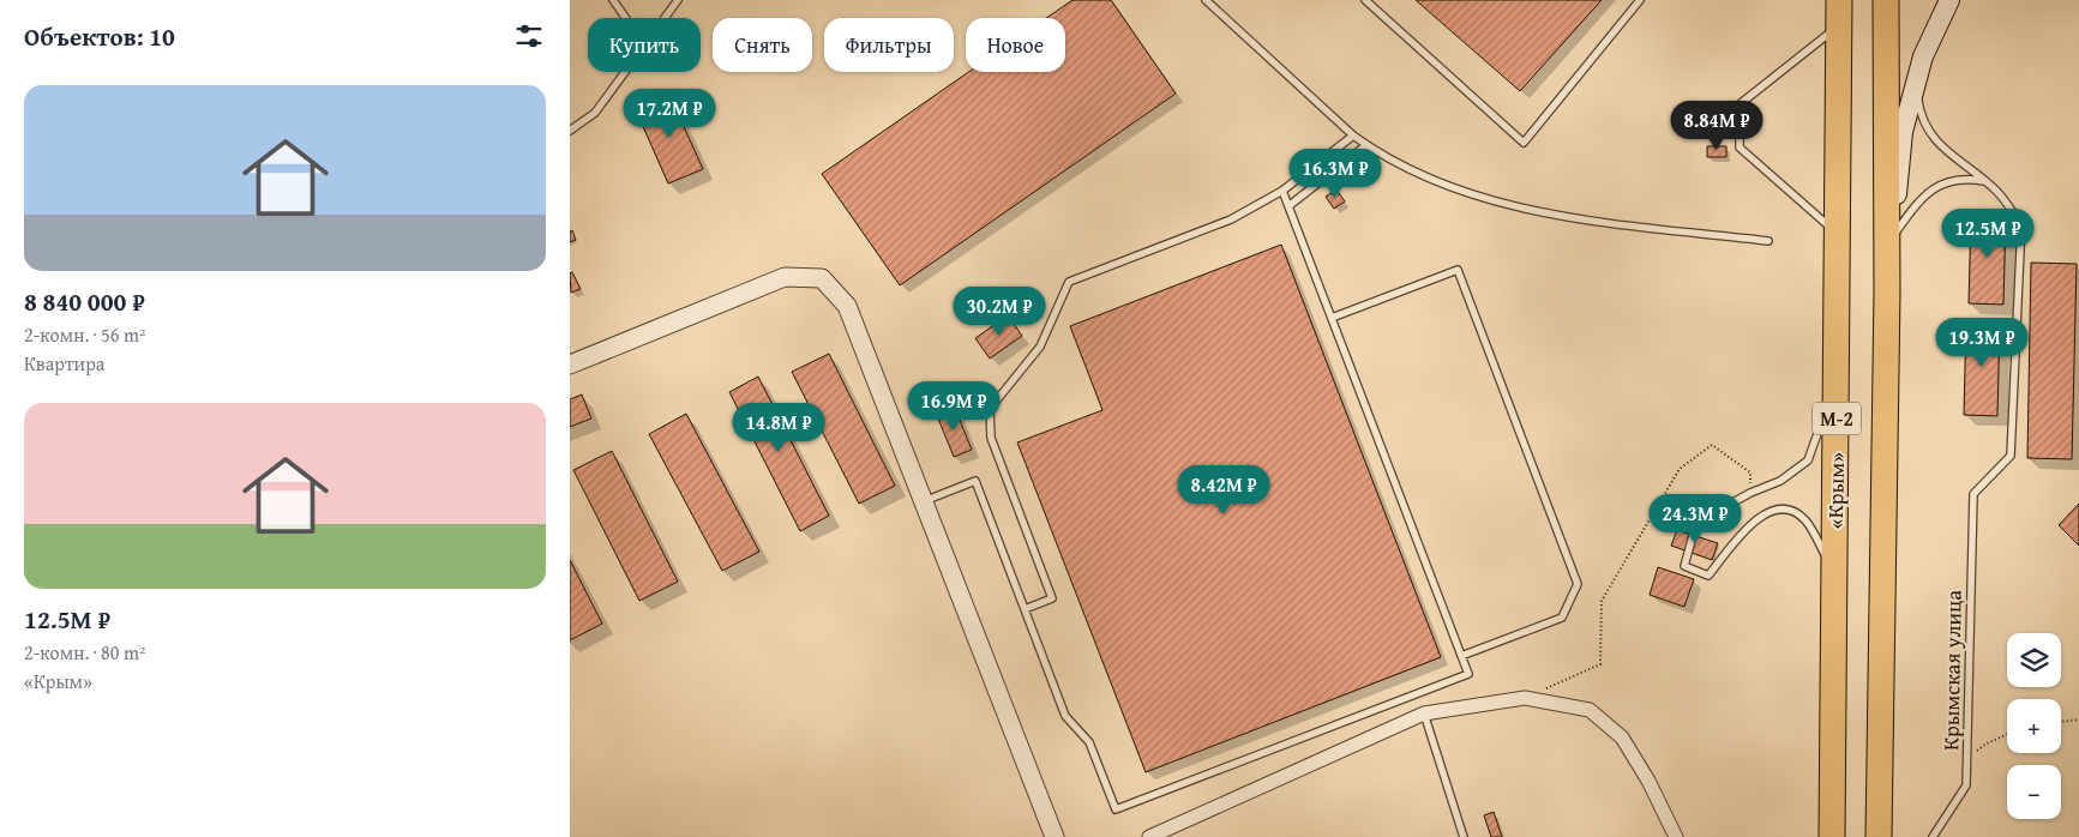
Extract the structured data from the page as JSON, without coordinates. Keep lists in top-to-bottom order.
{
  "streets": {
    "highway": ["М-2", "«Крым»"],
    "lane": ["Крымская улица"]
  },
  "page": {
    "heading": "Объектов: 10",
    "chip": [
      "Купить",
      "Снять",
      "Фильтры",
      "Новое"
    ],
    "list": [
      {
        "name": "8 840 000 ₽",
        "note": "2-комн. · 56 m² · Квартира"
      },
      {
        "name": "12.5M ₽",
        "note": "2-комн. · 80 m² · «Крым»"
      }
    ],
    "price": [
      "17.2M ₽",
      "8.84M ₽",
      "16.3M ₽",
      "12.5M ₽",
      "30.2M ₽",
      "19.3M ₽",
      "16.9M ₽",
      "14.8M ₽",
      "8.42M ₽",
      "24.3M ₽"
    ],
    "map_buttons": ["+", "−"]
  }
}
